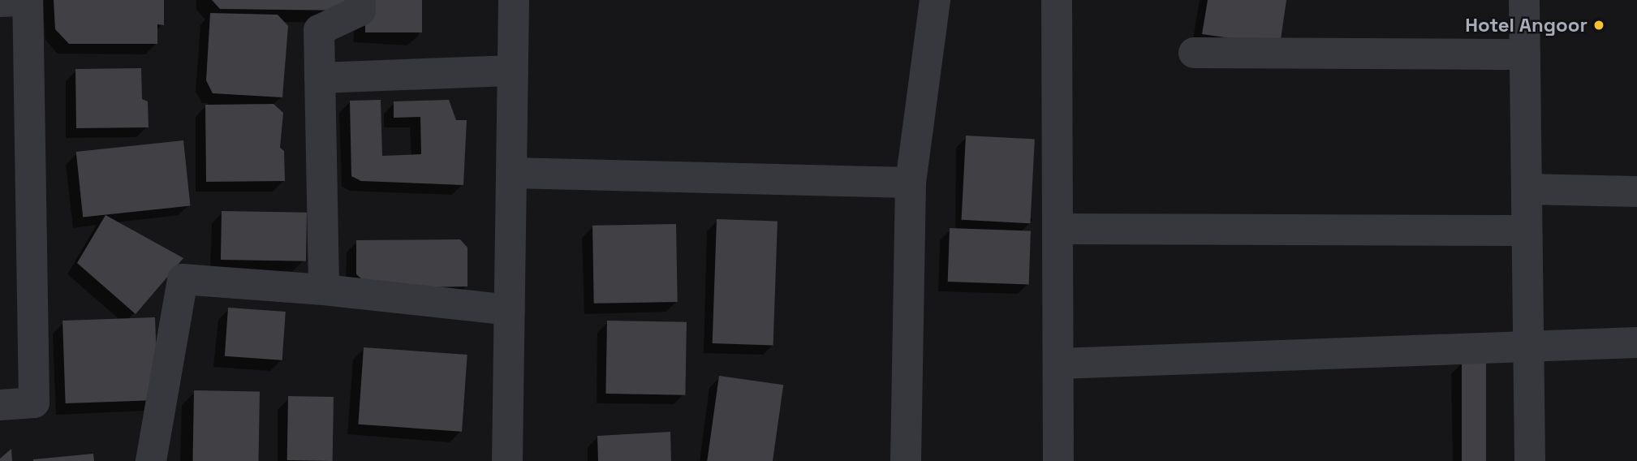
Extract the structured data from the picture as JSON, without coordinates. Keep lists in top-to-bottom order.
{
  "places": ["Hotel Angoor"]
}
